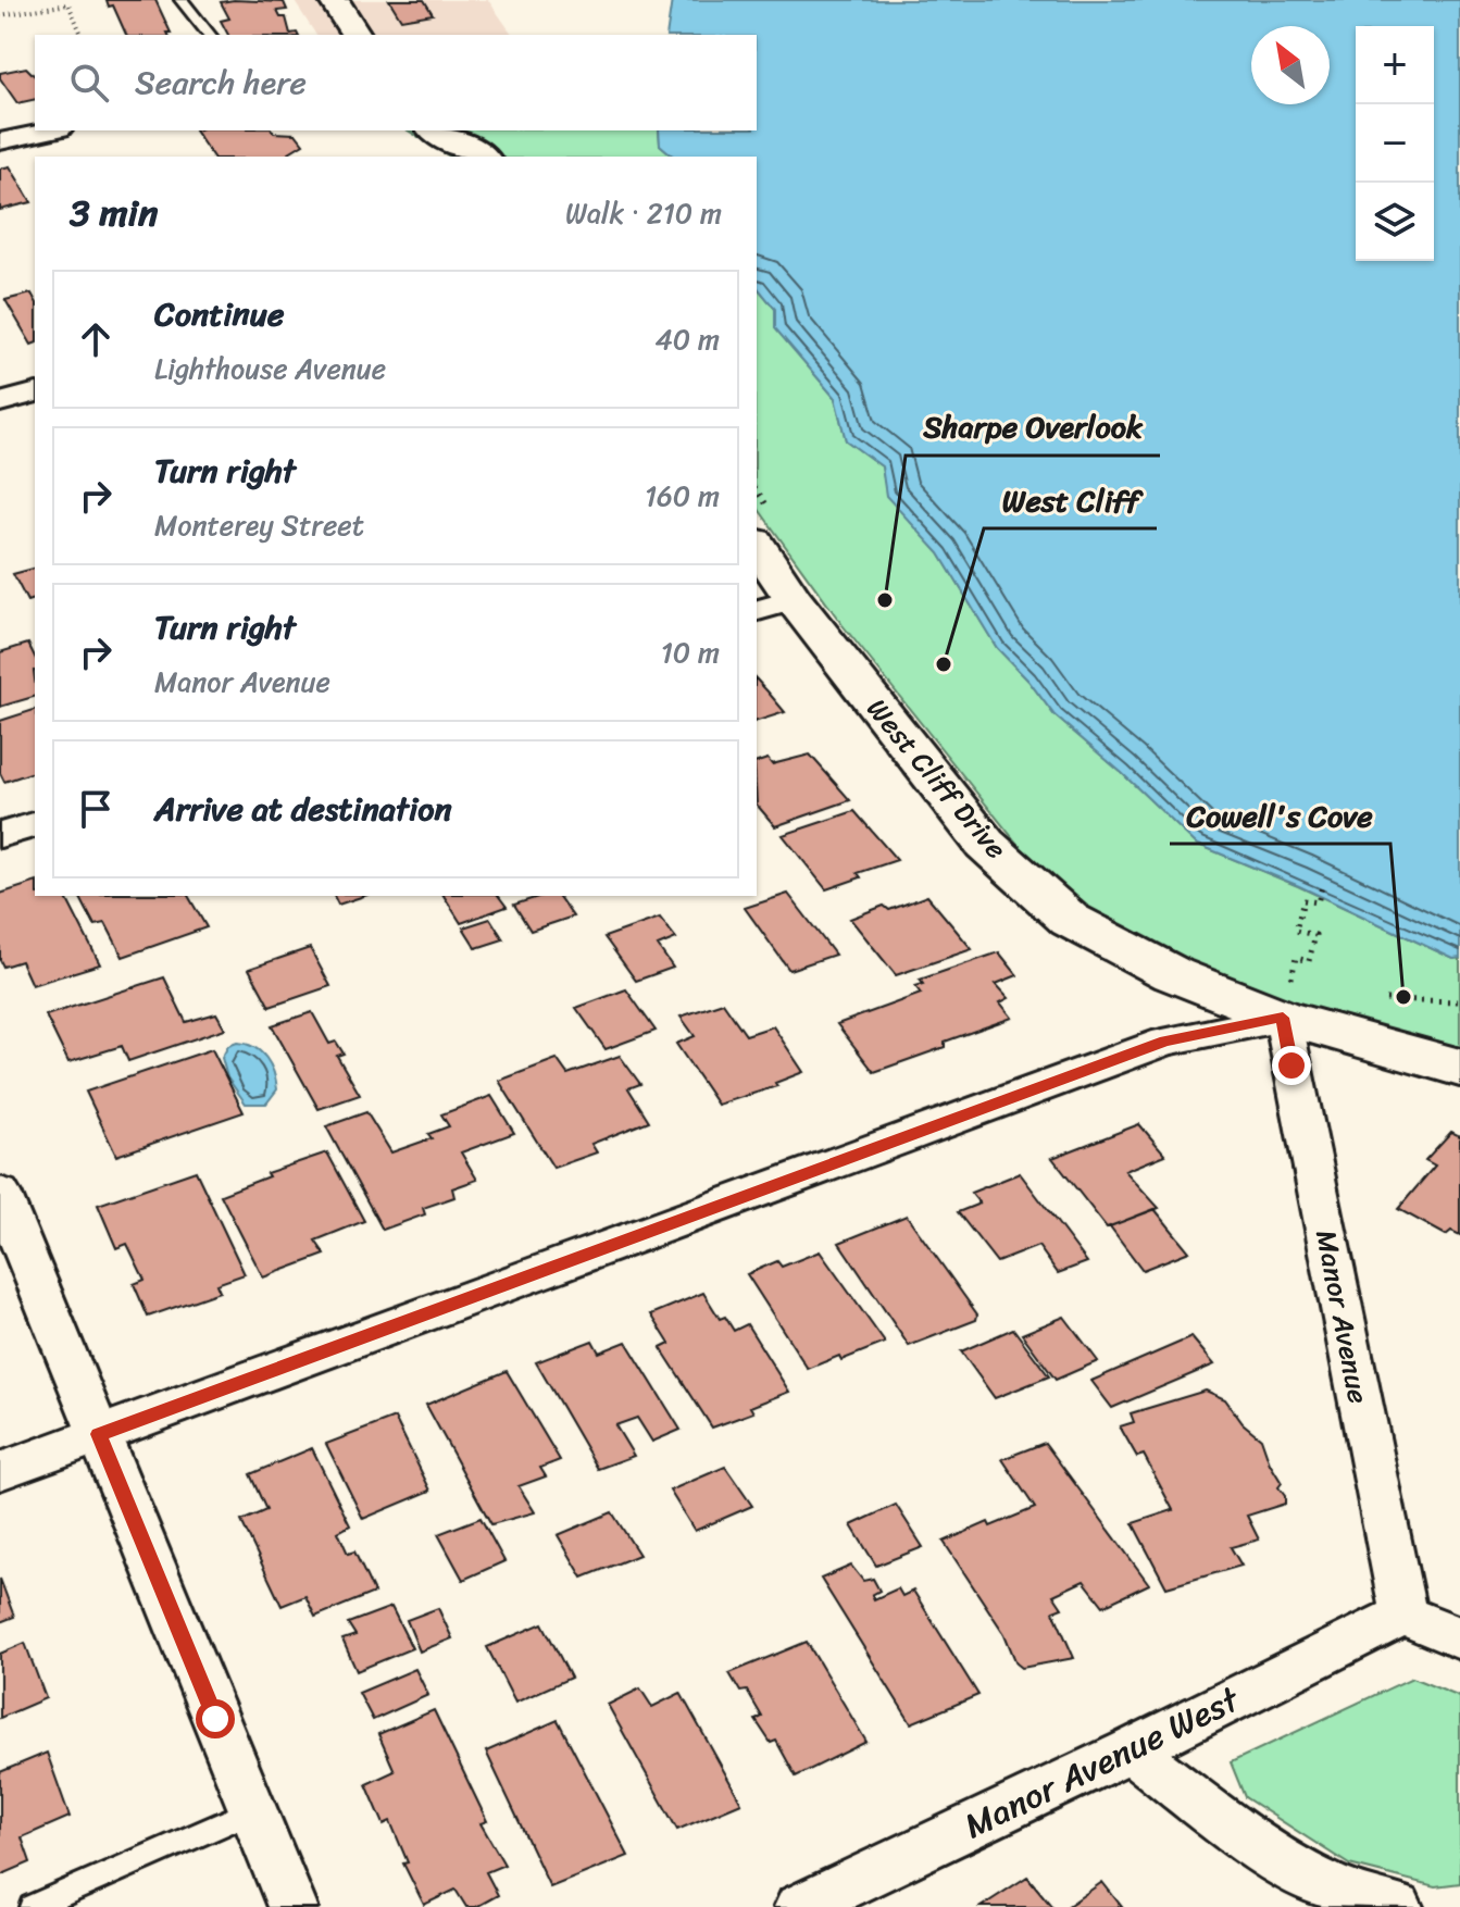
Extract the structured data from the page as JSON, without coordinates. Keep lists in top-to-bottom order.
{
  "streets": {
    "street": ["West Cliff Drive", "Manor Avenue", "Manor Avenue West"]
  },
  "crossings": [
    ["West Cliff Drive", "Manor Avenue"],
    ["Manor Avenue", "Manor Avenue West"]
  ],
  "places": ["Sharpe Overlook", "West Cliff", "Cowell's Cove"],
  "north": "top left",
  "page": {
    "map_buttons": ["+", "−"],
    "search": "Search here",
    "heading": ["3 min", "Walk · 210 m"],
    "list": [
      ["Continue", "Lighthouse Avenue", "40 m"],
      ["Turn right", "Monterey Street", "160 m"],
      ["Turn right", "Manor Avenue", "10 m"],
      "Arrive at destination"
    ]
  }
}
